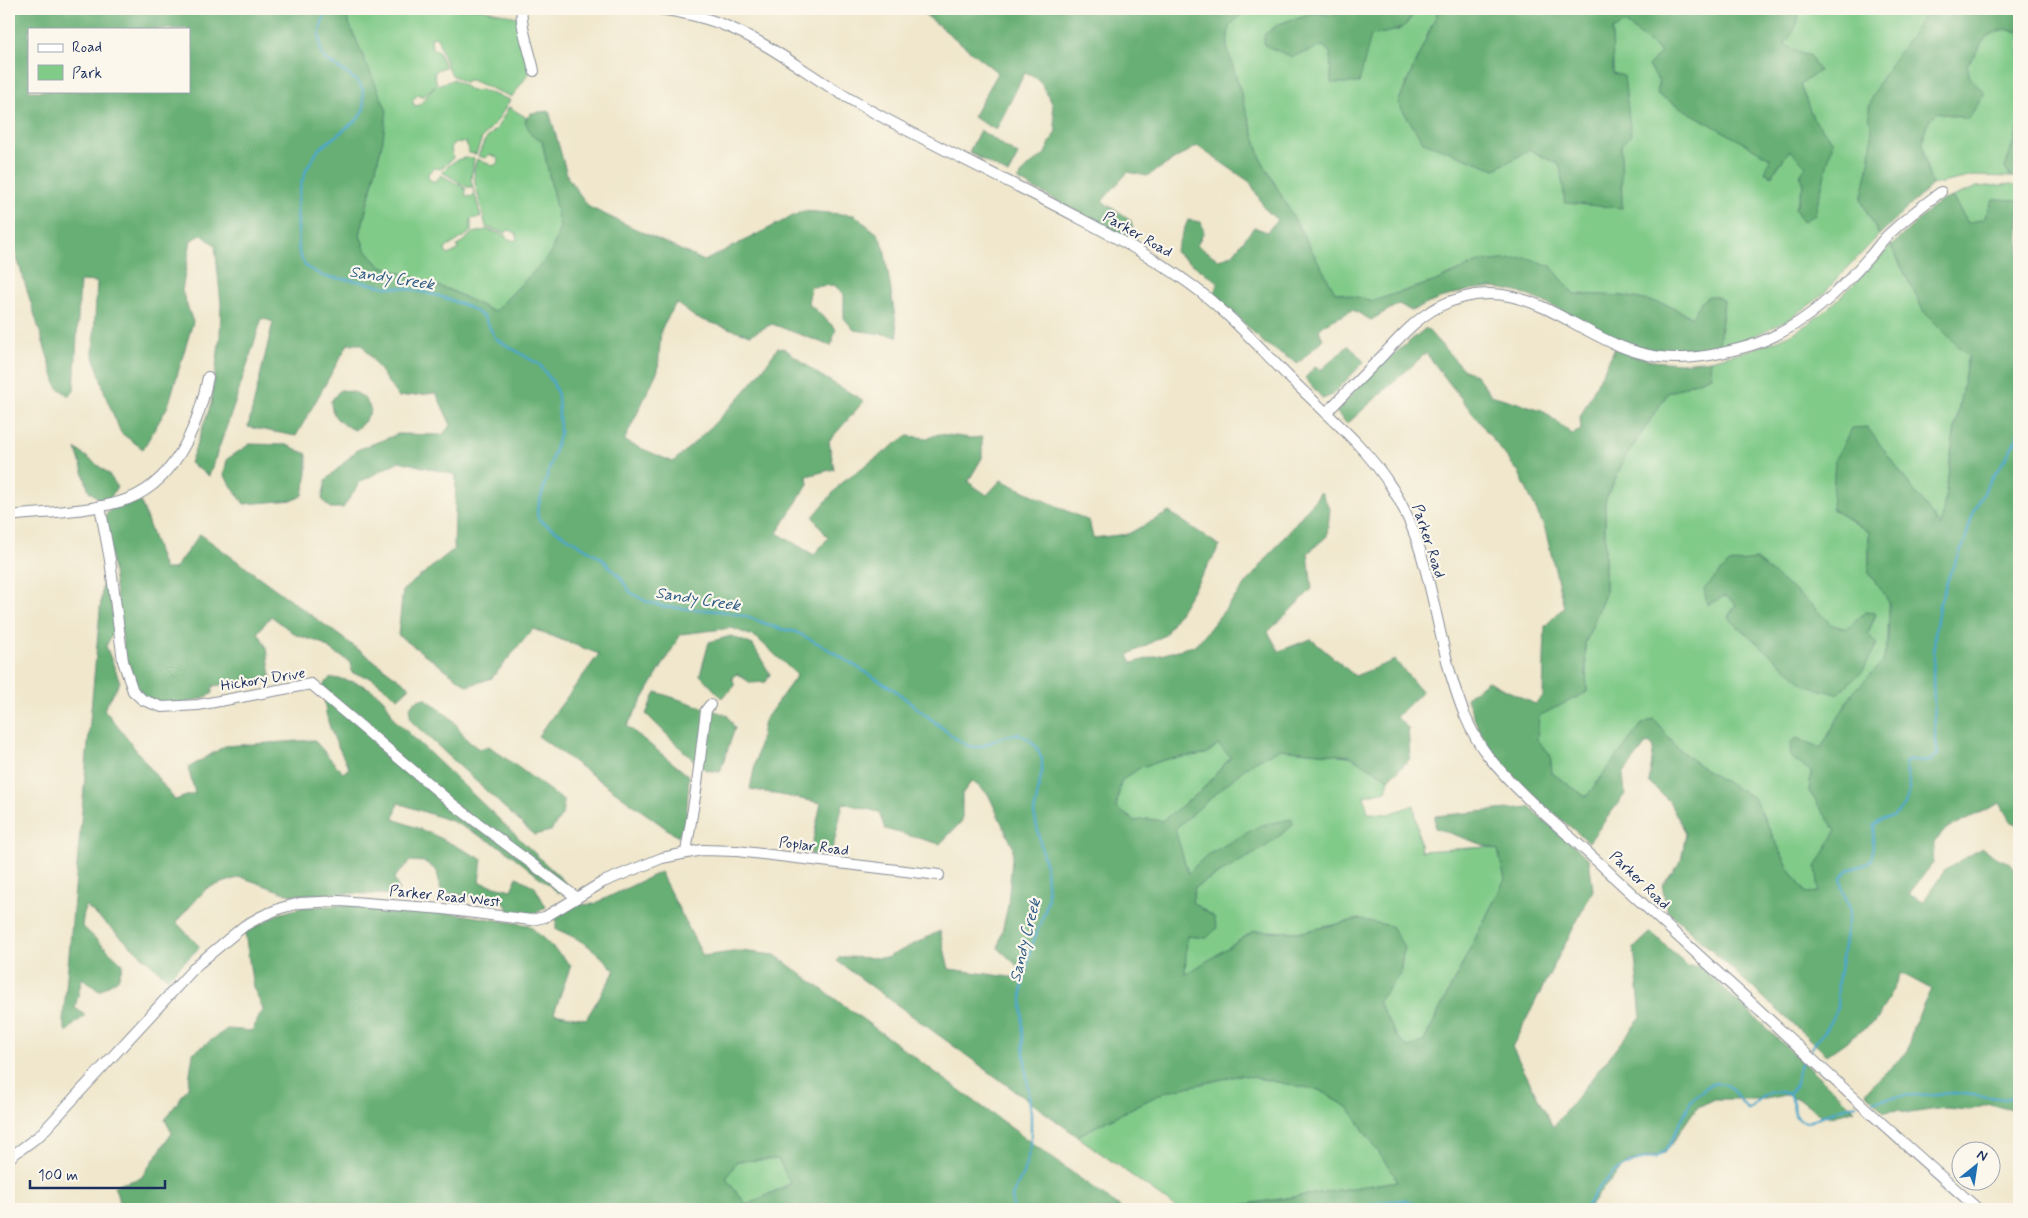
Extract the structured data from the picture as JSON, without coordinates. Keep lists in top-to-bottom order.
{
  "streets": {
    "street": [
      "Parker Road",
      "Hickory Drive",
      "Poplar Road",
      "Parker Road West"
    ]
  },
  "crossings": [
    ["Hickory Drive", "Parker Road West"],
    ["Poplar Road", "Parker Road West"]
  ],
  "water": ["Sandy Creek"],
  "legend": ["Road", "Park"],
  "scale_bar": "100 m",
  "north": "top right"
}
